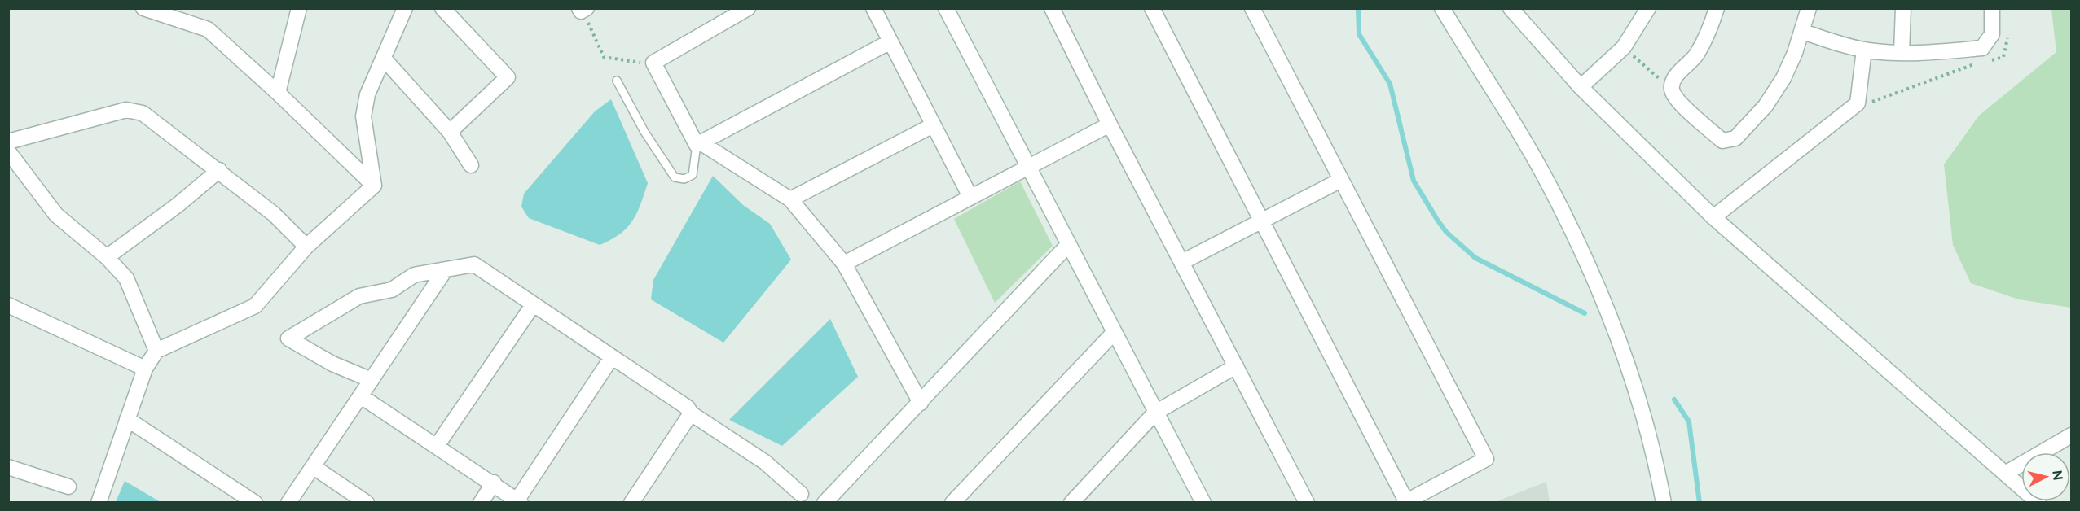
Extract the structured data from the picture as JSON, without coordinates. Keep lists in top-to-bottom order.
{
  "north": "right"
}
